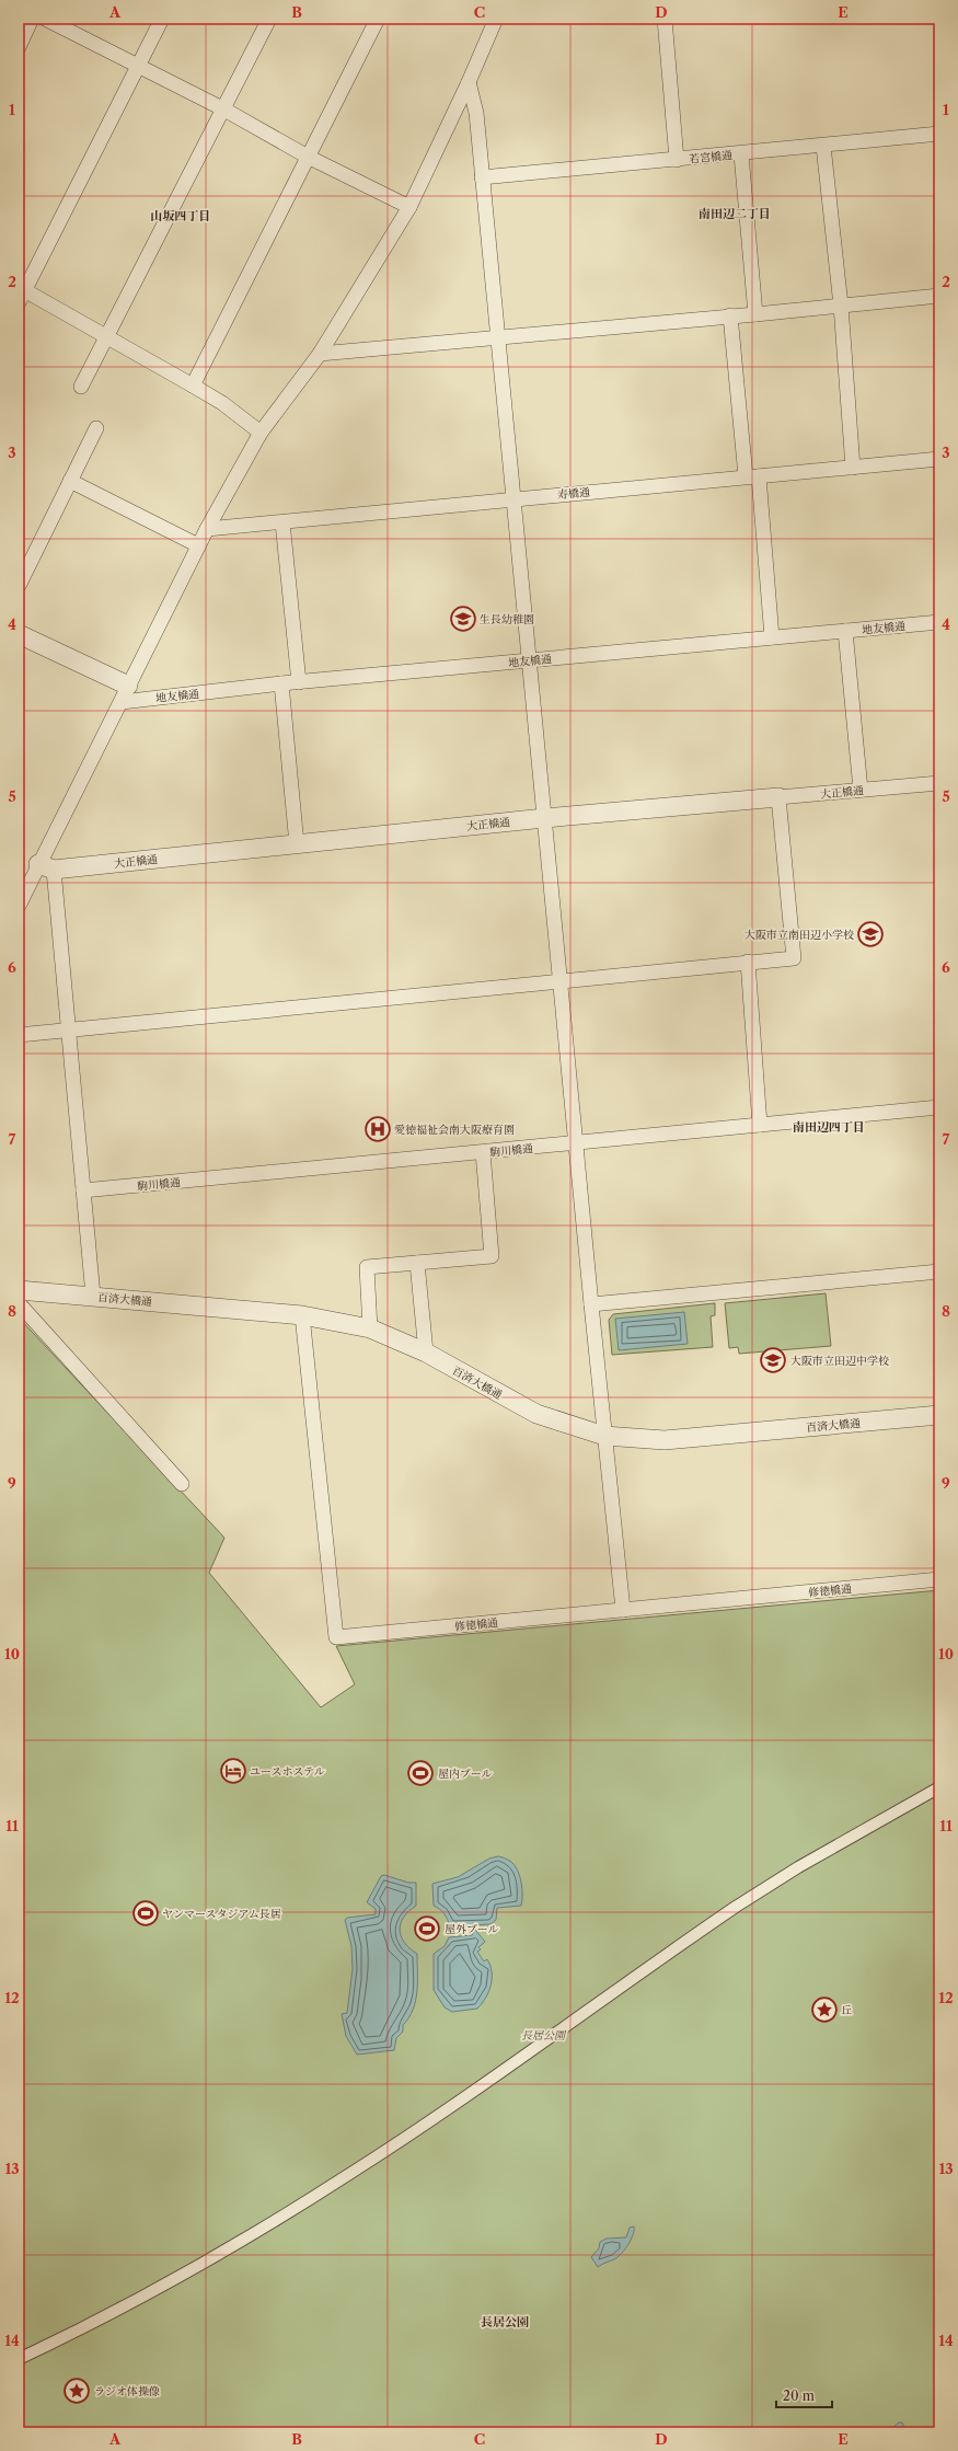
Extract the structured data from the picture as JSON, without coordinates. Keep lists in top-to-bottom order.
{
  "streets": {
    "street": [
      "若宮橋通",
      "寿橋通",
      "地友橋通",
      "大正橋通",
      "駒川橋通",
      "百済大橋通",
      "修徳橋通"
    ]
  },
  "crossings": [
    ["百済大橋通", "修徳橋通"]
  ],
  "districts": [
    "南田辺二丁目",
    "山坂四丁目",
    "南田辺四丁目",
    "長居公園"
  ],
  "parks": ["長居公園"],
  "places": {
    "school or university": ["生長幼稚園", "大阪市立南田辺小学校", "大阪市立田辺中学校"],
    "hospital": ["愛徳福祉会南大阪療育園"],
    "hotel": ["ユースホステル"],
    "sports": ["屋内プール", "ヤンマースタジアム長居", "屋外プール"],
    "place": ["丘", "ラジオ体操像"]
  },
  "scale_bar": "20 m",
  "grid": {
    "columns": [
      "A",
      "B",
      "C",
      "D",
      "E"
    ],
    "rows": [
      "1",
      "2",
      "3",
      "4",
      "5",
      "6",
      "7",
      "8",
      "9",
      "10",
      "11",
      "12",
      "13",
      "14"
    ]
  }
}
